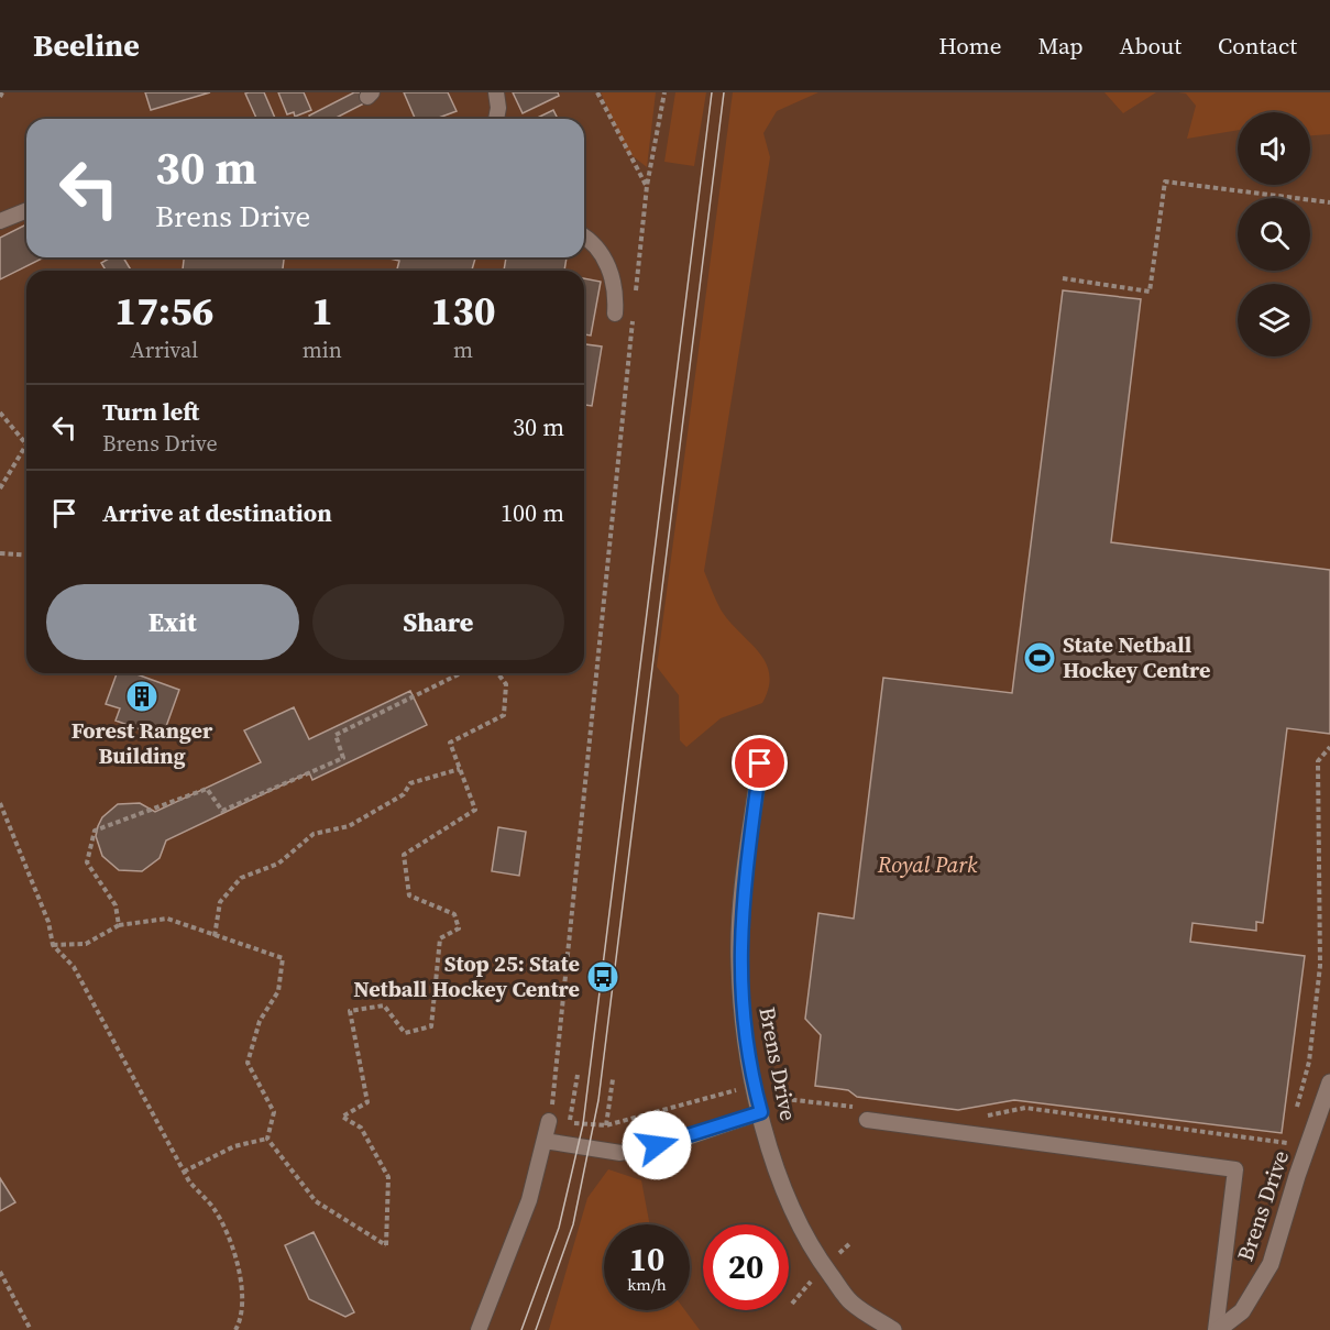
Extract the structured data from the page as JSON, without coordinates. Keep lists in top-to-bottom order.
{
  "streets": {
    "street": ["Brens Drive"]
  },
  "parks": ["Royal Park"],
  "places": {
    "sports": ["State Netball Hockey Centre"],
    "building": ["Forest Ranger Building"],
    "bus stop": ["Stop 25: State Netball Hockey Centre"]
  },
  "page": {
    "header": "Beeline",
    "nav": [
      "Home",
      "Map",
      "About",
      "Contact"
    ],
    "turn": ["30 m", "Brens Drive"],
    "eta": [
      "17:56",
      "Arrival",
      "1",
      "min",
      "130",
      "m"
    ],
    "list": [
      {
        "name": "Turn left",
        "note": "Brens Drive",
        "value": "30 m"
      },
      {
        "name": "Arrive at destination",
        "value": "100 m"
      }
    ],
    "buttons": ["Exit", "Share"],
    "speed": "10 km/h",
    "limit": "20"
  }
}
